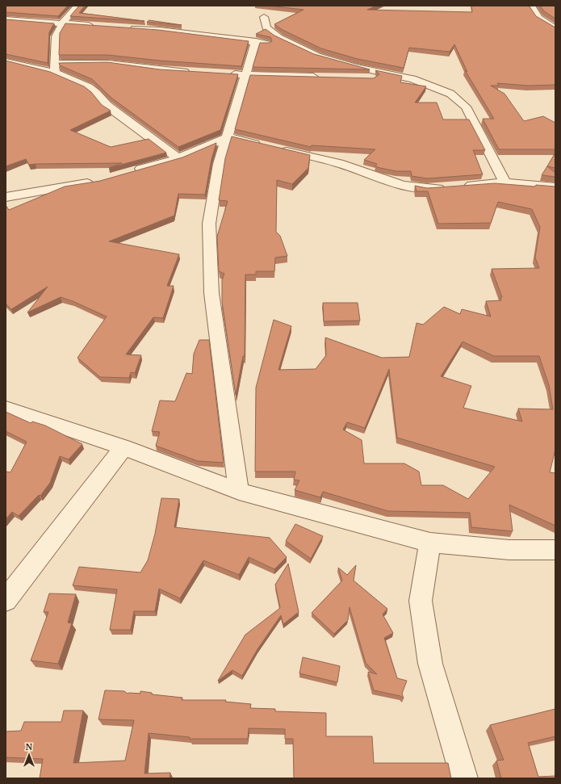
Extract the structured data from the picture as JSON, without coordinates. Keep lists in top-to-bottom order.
{
  "north": "top"
}
